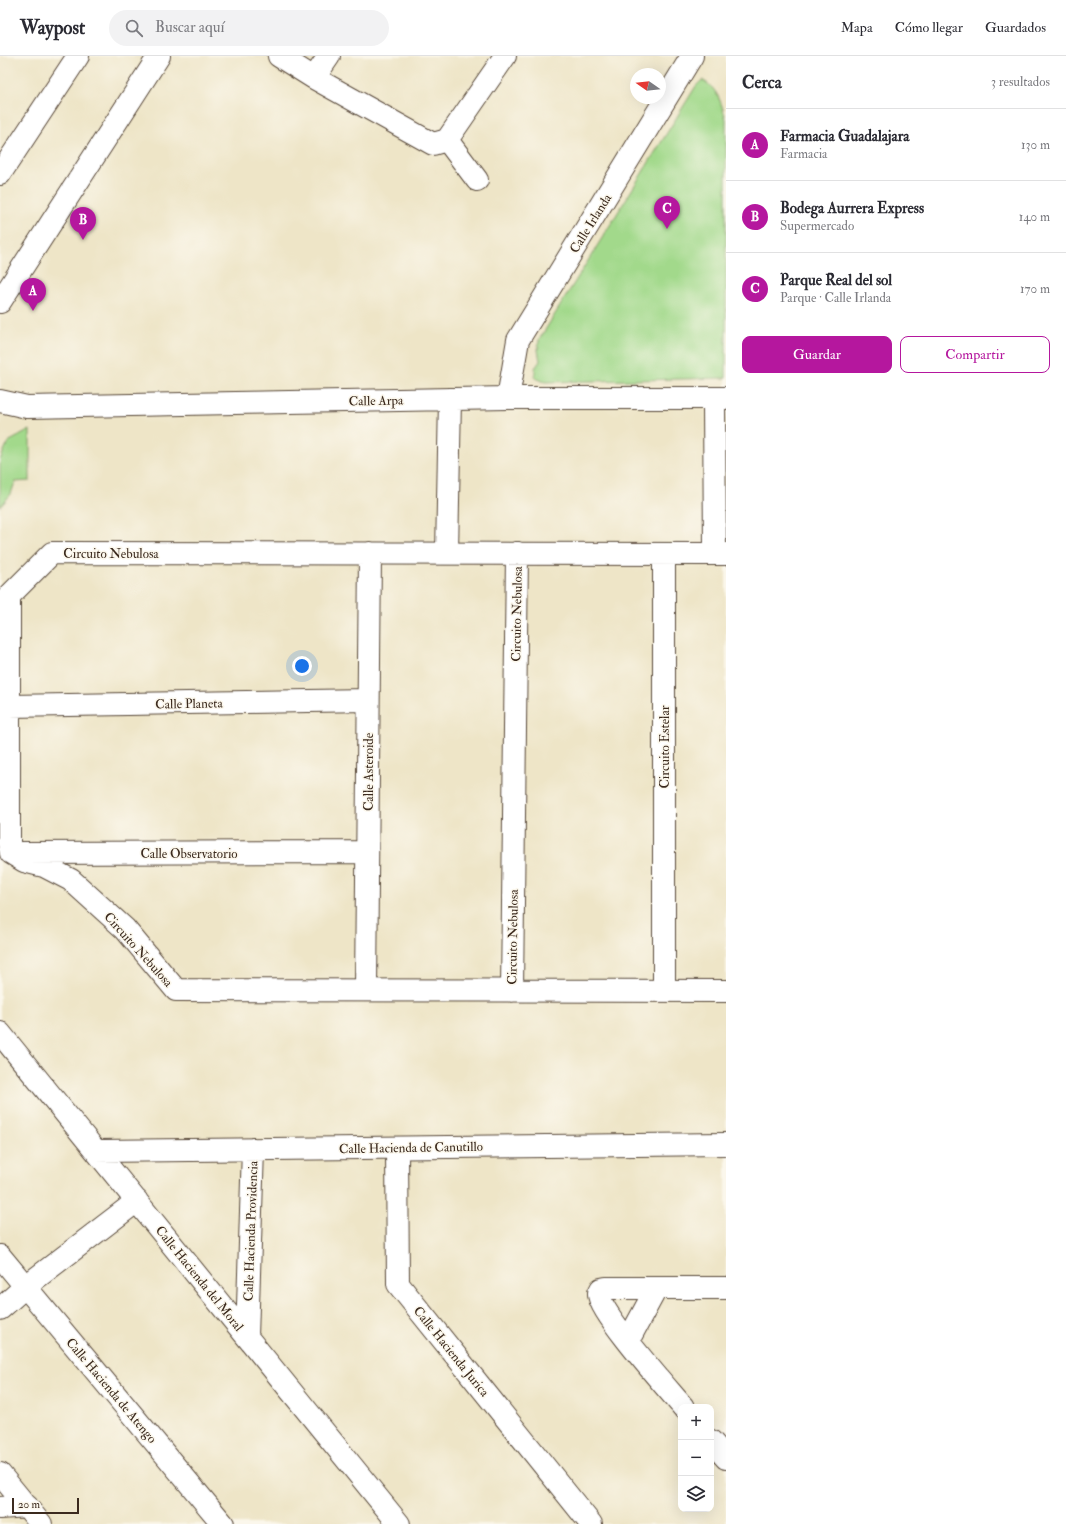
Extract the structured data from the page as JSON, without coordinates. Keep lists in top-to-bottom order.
{
  "streets": {
    "street": [
      "Calle Irlanda",
      "Calle Arpa",
      "Circuito Nebulosa",
      "Calle Planeta",
      "Circuito Estelar",
      "Calle Asteroide",
      "Calle Observatorio",
      "Calle Hacienda de Canutillo",
      "Calle Hacienda Providencia",
      "Calle Hacienda del Moral",
      "Calle Hacienda Jurica",
      "Calle Hacienda de Atengo"
    ]
  },
  "crossings": [
    ["Calle Irlanda", "Calle Arpa"],
    ["Circuito Nebulosa", "Calle Planeta"],
    ["Circuito Nebulosa", "Circuito Estelar"],
    ["Circuito Nebulosa", "Calle Asteroide"],
    ["Circuito Nebulosa", "Calle Observatorio"],
    ["Calle Planeta", "Calle Asteroide"],
    ["Calle Asteroide", "Calle Observatorio"],
    ["Calle Hacienda de Canutillo", "Calle Hacienda Providencia"],
    ["Calle Hacienda de Canutillo", "Calle Hacienda del Moral"],
    ["Calle Hacienda de Canutillo", "Calle Hacienda Jurica"],
    ["Calle Hacienda Providencia", "Calle Hacienda del Moral"]
  ],
  "scale_bar": "20 m",
  "north": "left",
  "page": {
    "header": "Waypost",
    "search": "Buscar aquí",
    "nav": ["Mapa", "Cómo llegar", "Guardados"],
    "heading": ["Cerca", "3 resultados"],
    "list": [
      {
        "mark": "A",
        "name": "Farmacia Guadalajara",
        "note": "Farmacia",
        "value": "130 m"
      },
      {
        "mark": "B",
        "name": "Bodega Aurrera Express",
        "note": "Supermercado",
        "value": "140 m"
      },
      {
        "mark": "C",
        "name": "Parque Real del sol",
        "note": "Parque · Calle Irlanda",
        "value": "170 m"
      }
    ],
    "pins": ["C", "B", "A"],
    "buttons": ["Guardar", "Compartir"],
    "map_buttons": ["+", "−"],
    "scale": "20 m"
  }
}
